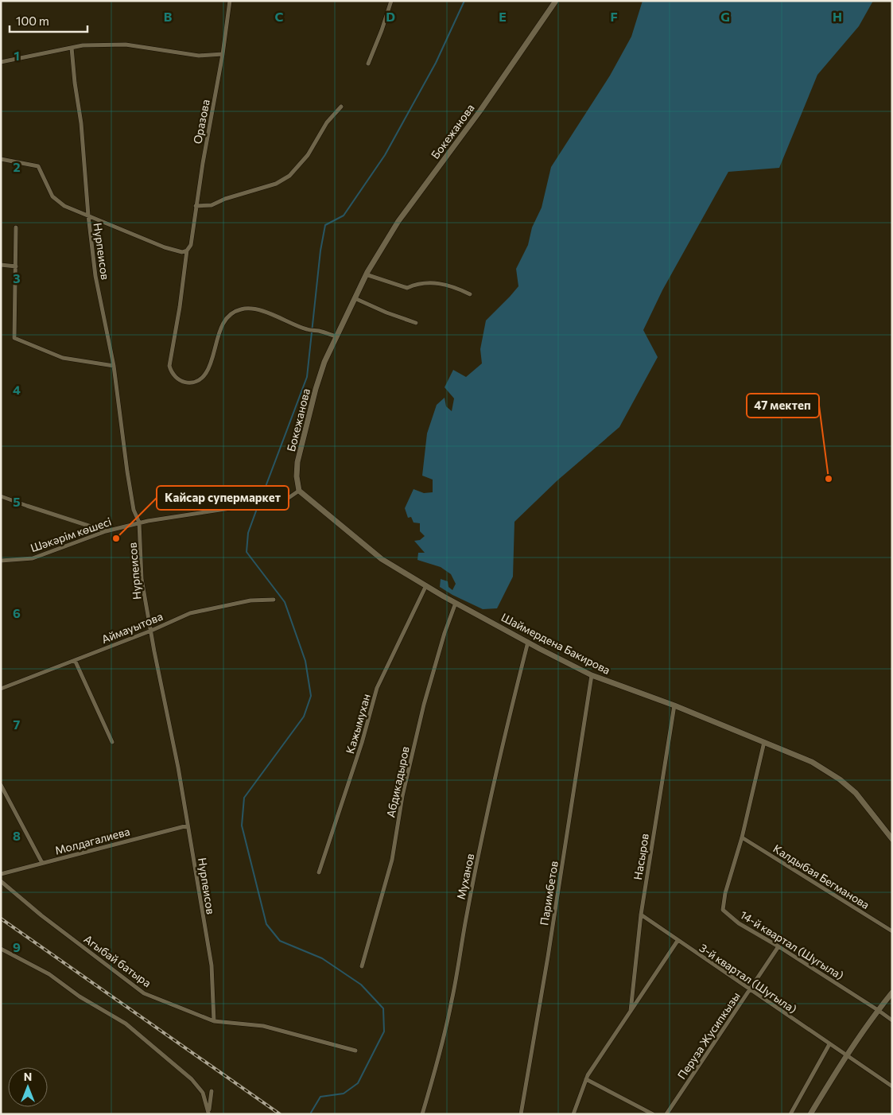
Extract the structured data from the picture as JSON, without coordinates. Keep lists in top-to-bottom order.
{
  "streets": {
    "street": [
      "Оразова",
      "Бокежанова",
      "Нурпеисов",
      "Шәкәрім көшесі",
      "Аймауытова",
      "Шаймердена Бакирова",
      "Кажымухан",
      "Абдикадыров",
      "Молдагалиева",
      "Насыров",
      "Муханов",
      "Калдыбая Бегманова",
      "Паримбетов",
      "14-й квартал (Шугыла)",
      "Агыбай батыра",
      "3-й квартал (Шугыла)",
      "Перуза Жусипкызы"
    ]
  },
  "crossings": [
    ["Бокежанова", "Шәкәрім көшесі"],
    ["Бокежанова", "Шаймердена Бакирова"],
    ["Нурпеисов", "Шәкәрім көшесі"],
    ["Нурпеисов", "Аймауытова"],
    ["Нурпеисов", "Молдагалиева"],
    ["Нурпеисов", "Агыбай батыра"],
    ["Шәкәрім көшесі", "Шаймердена Бакирова"],
    ["Шаймердена Бакирова", "Кажымухан"],
    ["Шаймердена Бакирова", "Абдикадыров"],
    ["Шаймердена Бакирова", "Насыров"],
    ["Шаймердена Бакирова", "Муханов"],
    ["Шаймердена Бакирова", "Паримбетов"],
    ["Шаймердена Бакирова", "14-й квартал (Шугыла)"],
    ["Насыров", "3-й квартал (Шугыла)"],
    ["Калдыбая Бегманова", "14-й квартал (Шугыла)"],
    ["14-й квартал (Шугыла)", "Перуза Жусипкызы"],
    ["3-й квартал (Шугыла)", "Перуза Жусипкызы"]
  ],
  "places": ["47 мектеп", "Кайсар супермаркет"],
  "scale_bar": "100 m",
  "north": "top",
  "grid": {
    "columns": [
      "B",
      "C",
      "D",
      "E",
      "F",
      "G",
      "H"
    ],
    "rows": [
      "1",
      "2",
      "3",
      "4",
      "5",
      "6",
      "7",
      "8",
      "9"
    ]
  }
}
